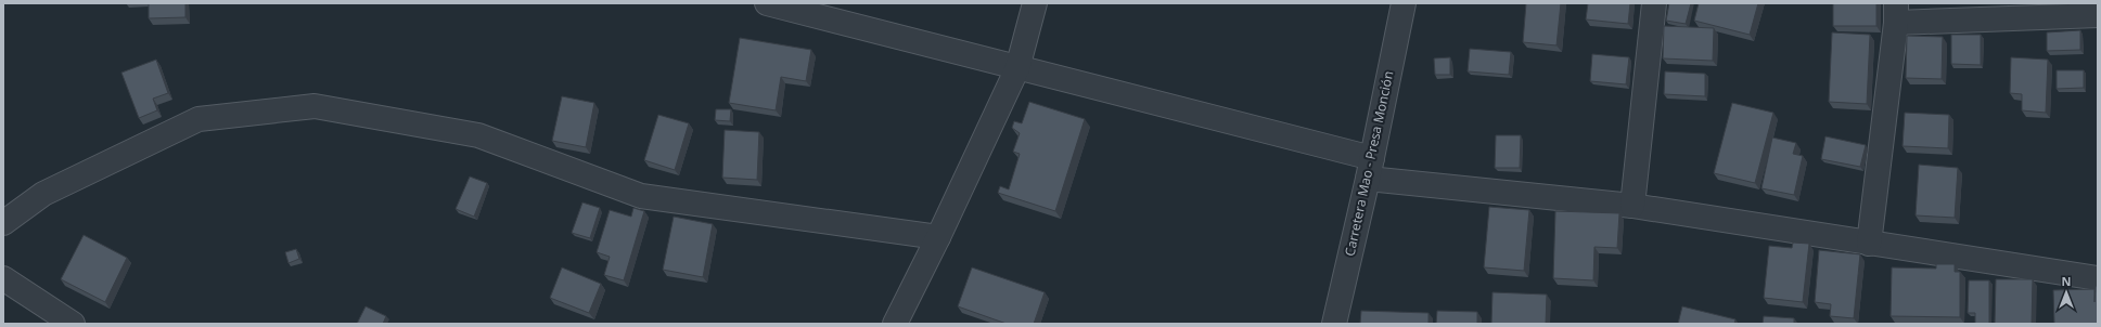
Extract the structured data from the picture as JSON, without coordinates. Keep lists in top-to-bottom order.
{
  "streets": {
    "street": ["Carretera Mao - Presa Monción"]
  },
  "north": "top"
}
